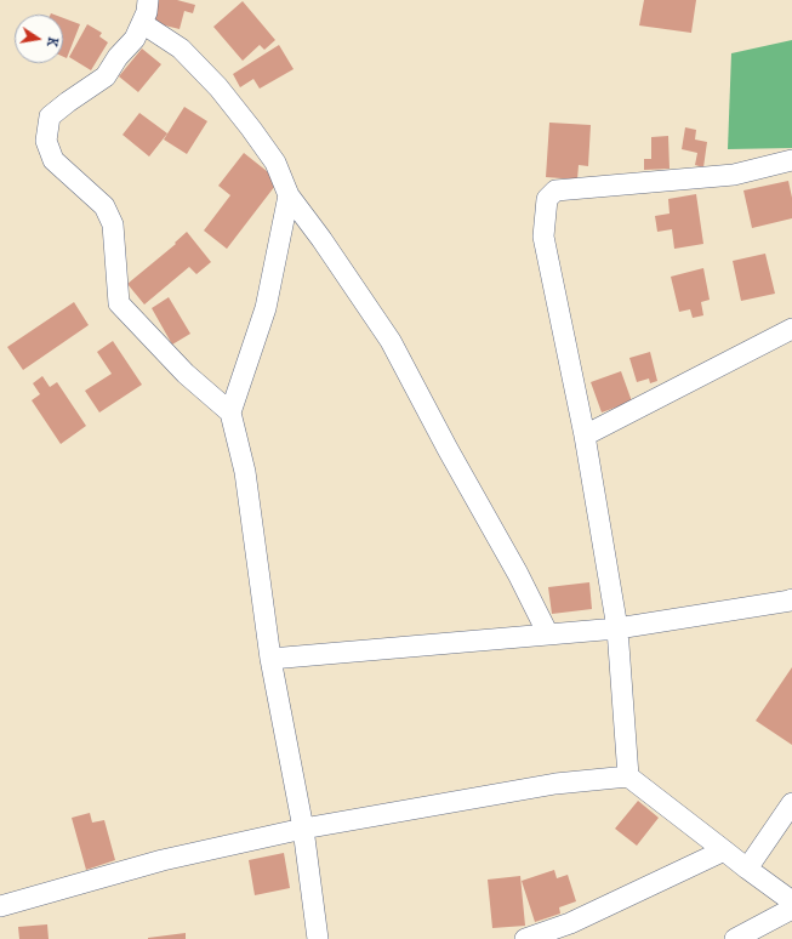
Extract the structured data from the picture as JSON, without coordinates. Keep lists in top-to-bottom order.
{
  "north": "right"
}
